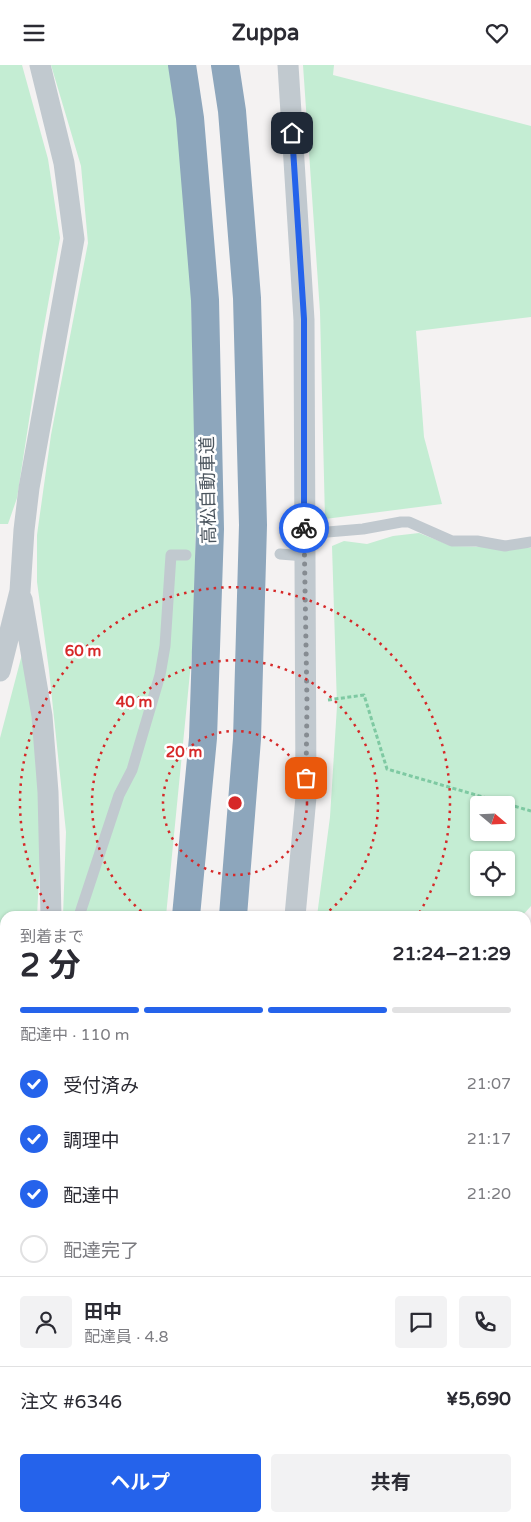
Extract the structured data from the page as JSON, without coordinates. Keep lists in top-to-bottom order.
{
  "streets": {
    "highway": ["高松自動車道"]
  },
  "north": "right",
  "page": {
    "header": "Zuppa",
    "heading": ["2 分", "到着まで", "21:24–21:29"],
    "panel": [
      "田中",
      "配達員 · 4.8",
      "注文 #6346",
      "¥5,690"
    ],
    "bar": "配達中 · 110 m",
    "list": [
      ["受付済み", "21:07"],
      ["調理中", "21:17"],
      ["配達中", "21:20"],
      "配達完了"
    ],
    "buttons": ["ヘルプ", "共有"]
  },
  "rings": ["60 m", "40 m", "20 m"]
}
